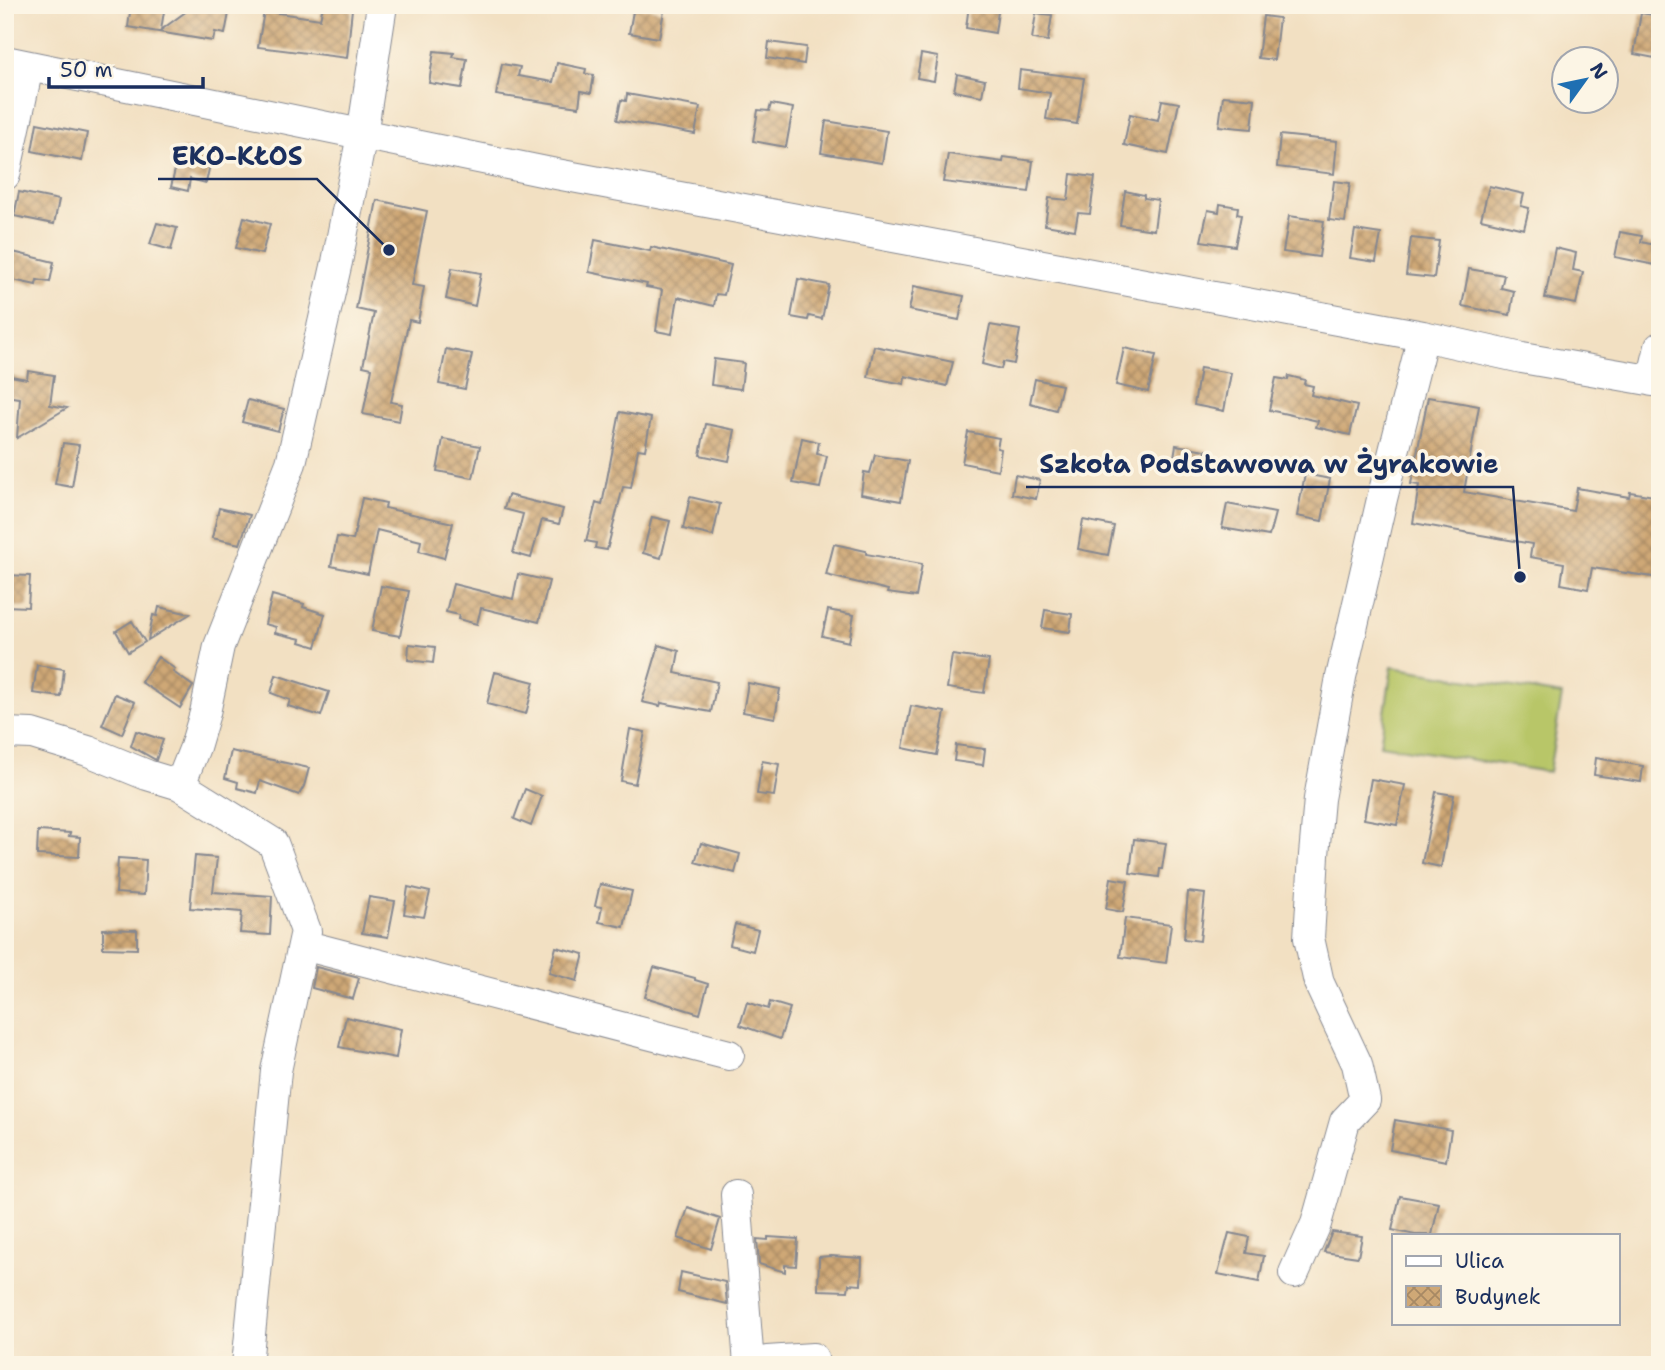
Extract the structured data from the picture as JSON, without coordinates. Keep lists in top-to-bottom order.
{
  "places": ["EKO-KŁOS", "Szkoła Podstawowa w Żyrakowie"],
  "legend": ["Ulica", "Budynek"],
  "scale_bar": "50 m",
  "north": "top right"
}
